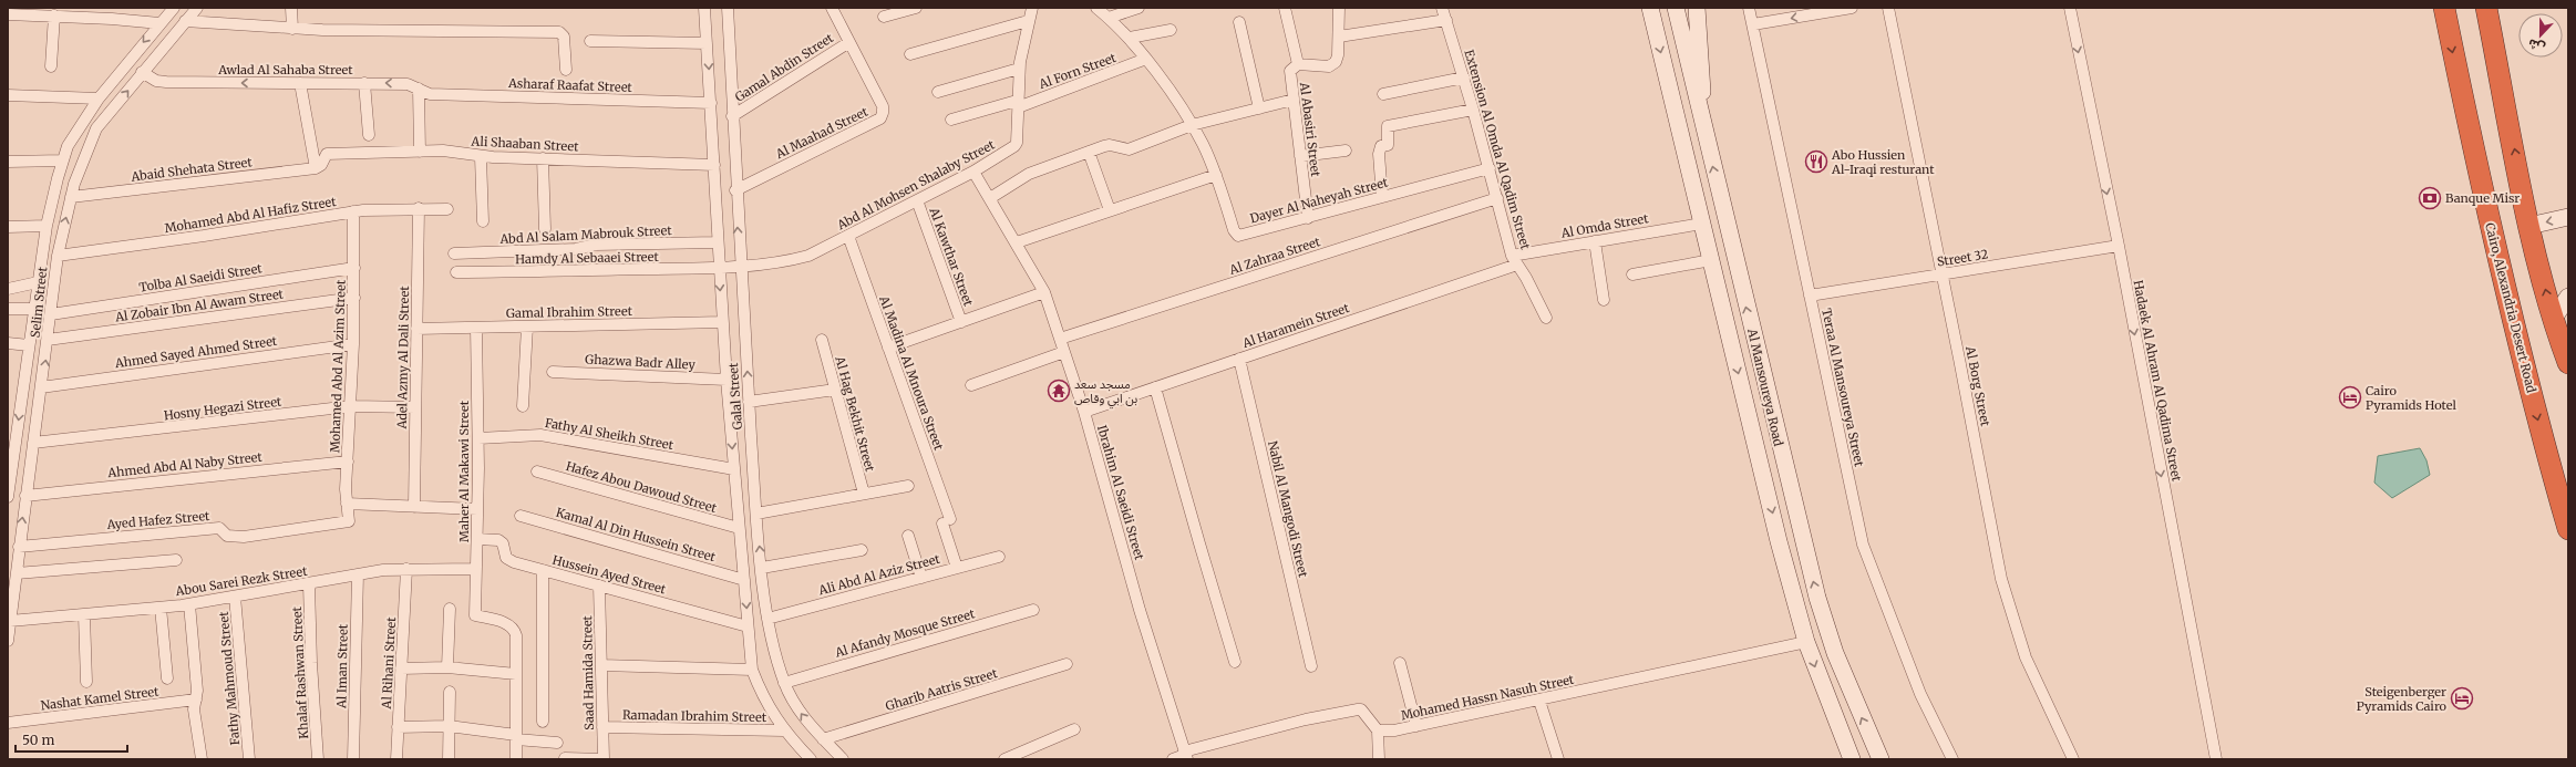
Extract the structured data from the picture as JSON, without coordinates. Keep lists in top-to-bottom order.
{
  "streets": {
    "highway": ["Cairo, Alexandria Desert Road"],
    "main road": ["Al Mansoureya Road"],
    "street": [
      "Gamal Abdin Street",
      "Awlad Al Sahaba Street",
      "Al Forn Street",
      "Asharaf Raafat Street",
      "Al Abasiri Street",
      "Al Maahad Street",
      "Ali Shaaban Street",
      "Extension Al Omda Al Qadim Street",
      "Abaid Shehata Street",
      "Abd Al Mohsen Shalaby Street",
      "Dayer Al Naheyah Street",
      "Mohamed Abd Al Hafiz Street",
      "Al Omda Street",
      "Abd Al Salam Mabrouk Street",
      "Al Zahraa Street",
      "Al Kawthar Street",
      "Hamdy Al Sebaaei Street",
      "Street 32",
      "Tolba Al Saeidi Street",
      "Selim Street",
      "Al Zobair Ibn Al Awam Street",
      "Gamal Ibrahim Street",
      "Al Haramein Street",
      "Ahmed Sayed Ahmed Street",
      "Adel Azmy Al Dali Street",
      "Ghazwa Badr Alley",
      "Mohamed Abd Al Azim Street",
      "Al Madina Al Mnoura Street",
      "Hadaek Al Ahram Al Qadima Street",
      "Al Borg Street",
      "Teraa Al Mansoureya Street",
      "Galal Street",
      "Hosny Hegazi Street",
      "Al Hag Bekhit Street",
      "Fathy Al Sheikh Street",
      "Ahmed Abd Al Naby Street",
      "Maher Al Makawi Street",
      "Hafez Abou Dawoud Street",
      "Ibrahim Al Saeidi Street",
      "Nabil Al Mangodi Street",
      "Ayed Hafez Street",
      "Kamal Al Din Hussein Street",
      "Hussein Ayed Street",
      "Ali Abd Al Aziz Street",
      "Abou Sarei Rezk Street",
      "Al Afandy Mosque Street",
      "Al Rihani Street",
      "Al Iman Street",
      "Khalaf Rashwan Street",
      "Saad Hamida Street",
      "Fathy Mahmoud Street",
      "Gharib Aatris Street",
      "Mohamed Hassn Nasuh Street",
      "Nashat Kamel Street",
      "Ramadan Ibrahim Street"
    ]
  },
  "crossings": [
    ["Gamal Abdin Street", "Al Maahad Street"],
    ["Gamal Abdin Street", "Galal Street"],
    ["Awlad Al Sahaba Street", "Asharaf Raafat Street"],
    ["Awlad Al Sahaba Street", "Selim Street"],
    ["Al Forn Street", "Abd Al Mohsen Shalaby Street"],
    ["Al Forn Street", "Dayer Al Naheyah Street"],
    ["Asharaf Raafat Street", "Galal Street"],
    ["Al Abasiri Street", "Dayer Al Naheyah Street"],
    ["Al Maahad Street", "Galal Street"],
    ["Ali Shaaban Street", "Abaid Shehata Street"],
    ["Ali Shaaban Street", "Galal Street"],
    ["Extension Al Omda Al Qadim Street", "Dayer Al Naheyah Street"],
    ["Extension Al Omda Al Qadim Street", "Al Omda Street"],
    ["Extension Al Omda Al Qadim Street", "Al Zahraa Street"],
    ["Extension Al Omda Al Qadim Street", "Al Haramein Street"],
    ["Abaid Shehata Street", "Selim Street"],
    ["Abd Al Mohsen Shalaby Street", "Al Kawthar Street"],
    ["Abd Al Mohsen Shalaby Street", "Hamdy Al Sebaaei Street"],
    ["Abd Al Mohsen Shalaby Street", "Al Madina Al Mnoura Street"],
    ["Abd Al Mohsen Shalaby Street", "Galal Street"],
    ["Abd Al Mohsen Shalaby Street", "Ibrahim Al Saeidi Street"],
    ["Mohamed Abd Al Hafiz Street", "Selim Street"],
    ["Mohamed Abd Al Hafiz Street", "Adel Azmy Al Dali Street"],
    ["Mohamed Abd Al Hafiz Street", "Mohamed Abd Al Azim Street"],
    ["Al Omda Street", "Al Haramein Street"],
    ["Al Omda Street", "Al Mansoureya Road"],
    ["Abd Al Salam Mabrouk Street", "Galal Street"],
    ["Al Zahraa Street", "Ibrahim Al Saeidi Street"],
    ["Hamdy Al Sebaaei Street", "Galal Street"],
    ["Street 32", "Hadaek Al Ahram Al Qadima Street"],
    ["Street 32", "Al Borg Street"],
    ["Street 32", "Teraa Al Mansoureya Street"],
    ["Tolba Al Saeidi Street", "Selim Street"],
    ["Tolba Al Saeidi Street", "Mohamed Abd Al Azim Street"],
    ["Selim Street", "Al Zobair Ibn Al Awam Street"],
    ["Selim Street", "Ahmed Sayed Ahmed Street"],
    ["Selim Street", "Hosny Hegazi Street"],
    ["Selim Street", "Ahmed Abd Al Naby Street"],
    ["Selim Street", "Ayed Hafez Street"],
    ["Selim Street", "Abou Sarei Rezk Street"],
    ["Al Zobair Ibn Al Awam Street", "Mohamed Abd Al Azim Street"],
    ["Gamal Ibrahim Street", "Adel Azmy Al Dali Street"],
    ["Gamal Ibrahim Street", "Galal Street"],
    ["Gamal Ibrahim Street", "Maher Al Makawi Street"],
    ["Al Haramein Street", "Ibrahim Al Saeidi Street"],
    ["Al Haramein Street", "Nabil Al Mangodi Street"],
    ["Ahmed Sayed Ahmed Street", "Mohamed Abd Al Azim Street"],
    ["Adel Azmy Al Dali Street", "Hosny Hegazi Street"],
    ["Ghazwa Badr Alley", "Galal Street"],
    ["Mohamed Abd Al Azim Street", "Hosny Hegazi Street"],
    ["Mohamed Abd Al Azim Street", "Ahmed Abd Al Naby Street"],
    ["Mohamed Abd Al Azim Street", "Ayed Hafez Street"],
    ["Al Madina Al Mnoura Street", "Ali Abd Al Aziz Street"],
    ["Al Mansoureya Road", "Mohamed Hassn Nasuh Street"],
    ["Galal Street", "Fathy Al Sheikh Street"],
    ["Galal Street", "Hafez Abou Dawoud Street"],
    ["Galal Street", "Kamal Al Din Hussein Street"],
    ["Galal Street", "Hussein Ayed Street"],
    ["Galal Street", "Ali Abd Al Aziz Street"],
    ["Galal Street", "Al Afandy Mosque Street"],
    ["Galal Street", "Gharib Aatris Street"],
    ["Galal Street", "Ramadan Ibrahim Street"],
    ["Fathy Al Sheikh Street", "Maher Al Makawi Street"],
    ["Maher Al Makawi Street", "Hussein Ayed Street"],
    ["Maher Al Makawi Street", "Abou Sarei Rezk Street"],
    ["Hussein Ayed Street", "Saad Hamida Street"],
    ["Abou Sarei Rezk Street", "Al Rihani Street"],
    ["Abou Sarei Rezk Street", "Al Iman Street"],
    ["Abou Sarei Rezk Street", "Khalaf Rashwan Street"],
    ["Abou Sarei Rezk Street", "Fathy Mahmoud Street"],
    ["Saad Hamida Street", "Ramadan Ibrahim Street"]
  ],
  "one_way": ["Hadaek Al Ahram Al Qadima Street"],
  "places": {
    "restaurant": ["Abo Hussien Al-Iraqi resturant"],
    "bank": ["Banque Misr"],
    "temple": ["مسجد سعد بن ابي وقاص"],
    "hotel": ["Cairo Pyramids Hotel", "Steigenberger Pyramids Cairo"]
  },
  "scale_bar": "50 m",
  "north": "bottom"
}
